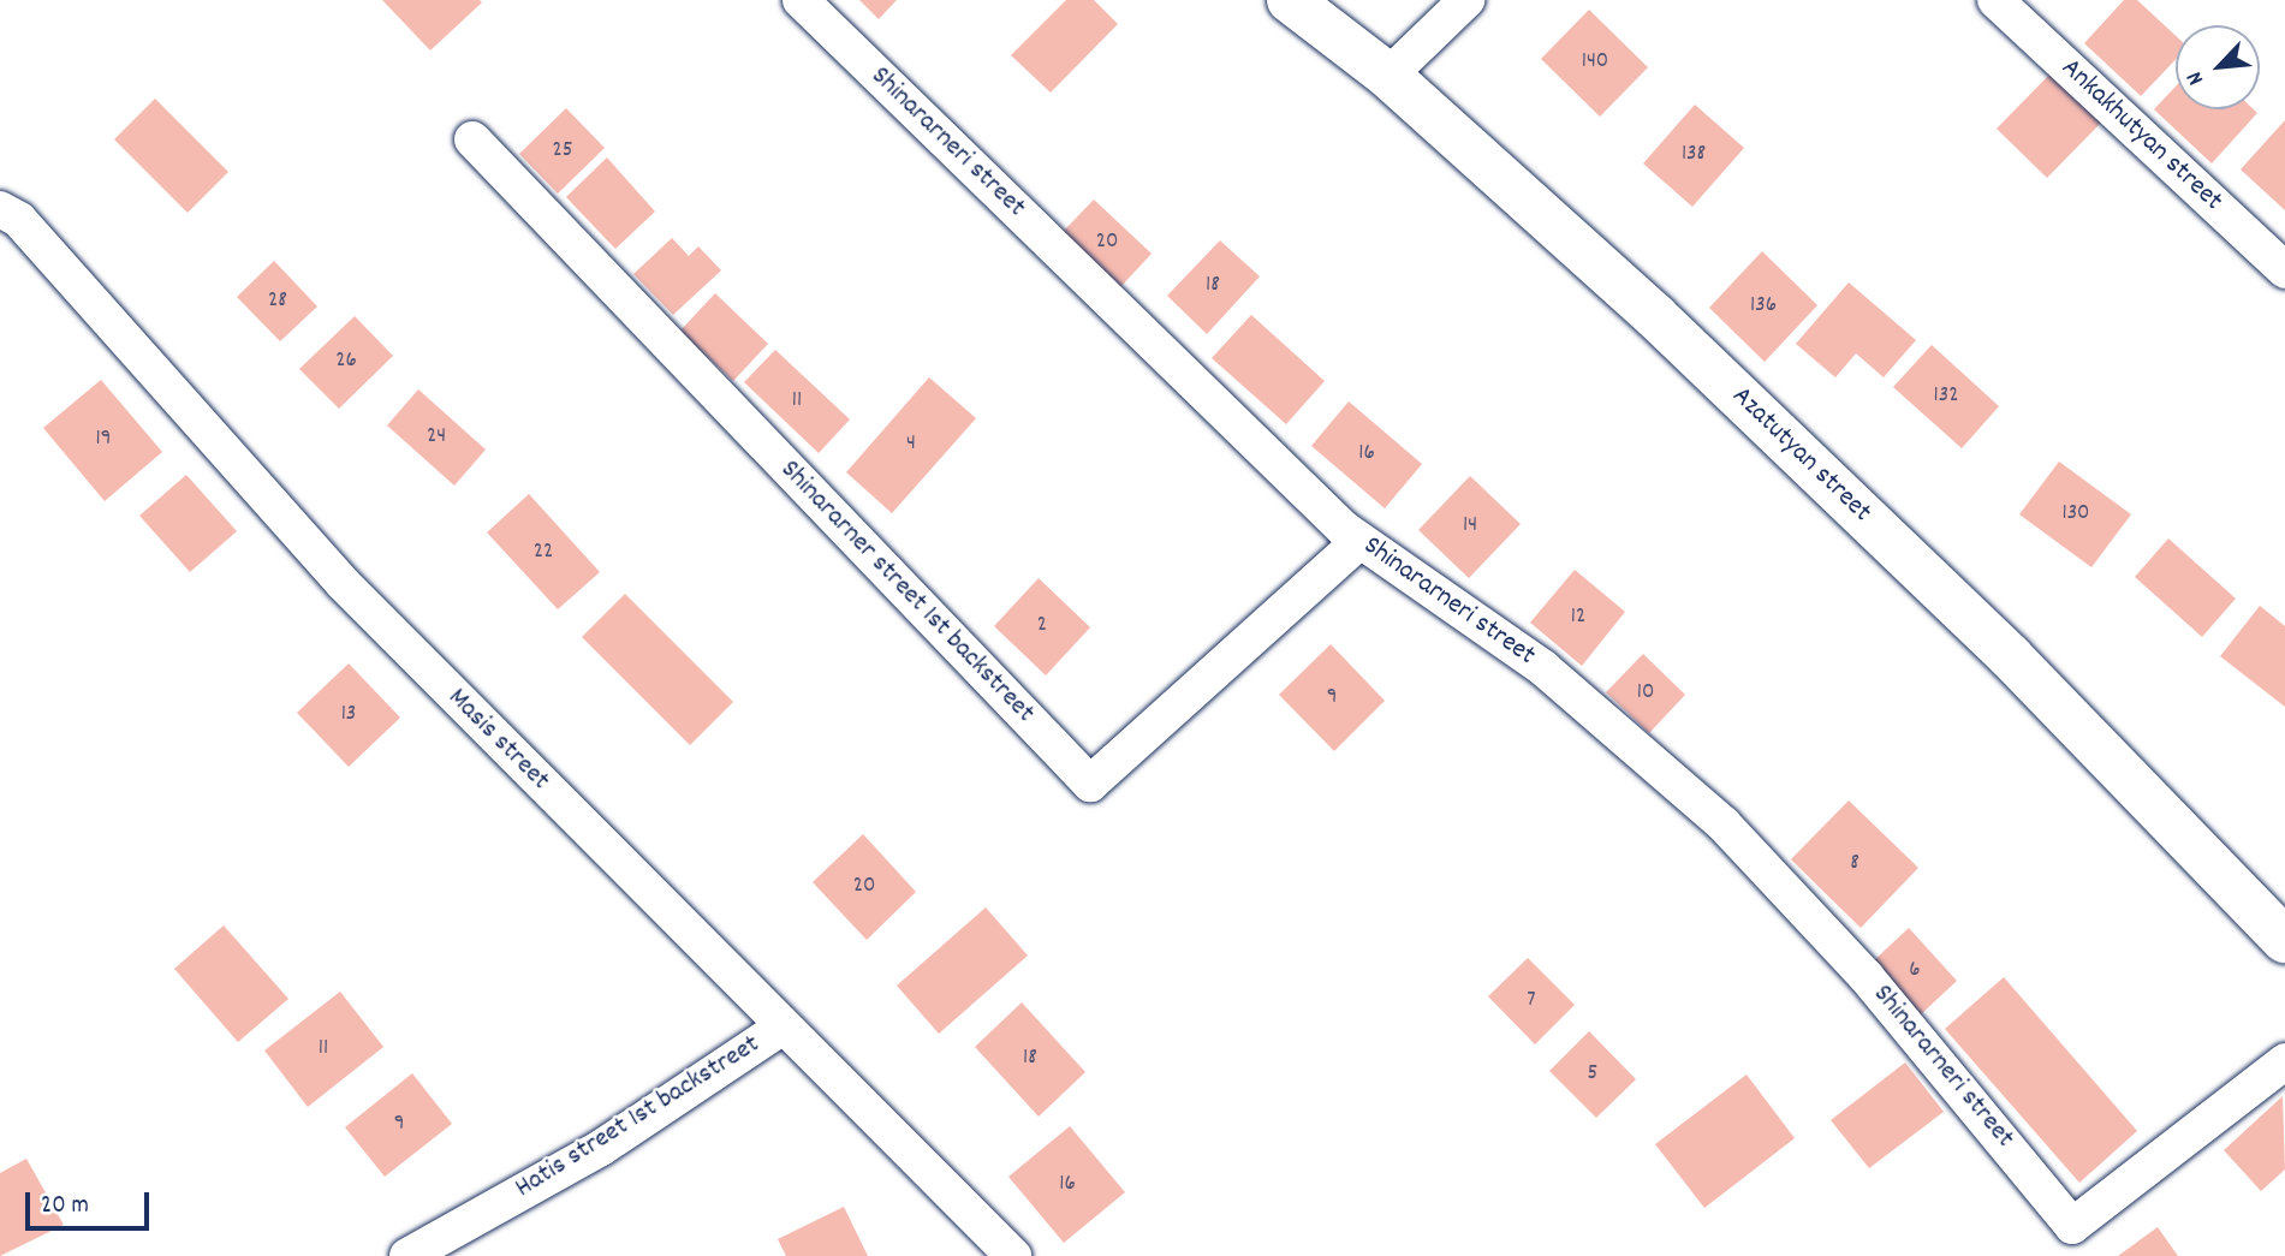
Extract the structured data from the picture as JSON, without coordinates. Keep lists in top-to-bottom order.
{
  "streets": {
    "street": [
      "Ankakhutyan street",
      "Shinararneri street",
      "Azatutyan street",
      "Shinararner street 1st backstreet",
      "Masis street",
      "Hatis street 1st backstreet"
    ]
  },
  "crossings": [
    ["Shinararneri street", "Shinararner street 1st backstreet"],
    ["Masis street", "Hatis street 1st backstreet"]
  ],
  "house_numbers": [
    "140",
    "25",
    "138",
    "20",
    "18",
    "28",
    "136",
    "26",
    "132",
    "11",
    "24",
    "19",
    "4",
    "16",
    "130",
    "14",
    "22",
    "12",
    "2",
    "10",
    "9",
    "13",
    "8",
    "20",
    "6",
    "7",
    "11",
    "18",
    "5",
    "9",
    "16"
  ],
  "scale_bar": "20 m",
  "north": "bottom left"
}
